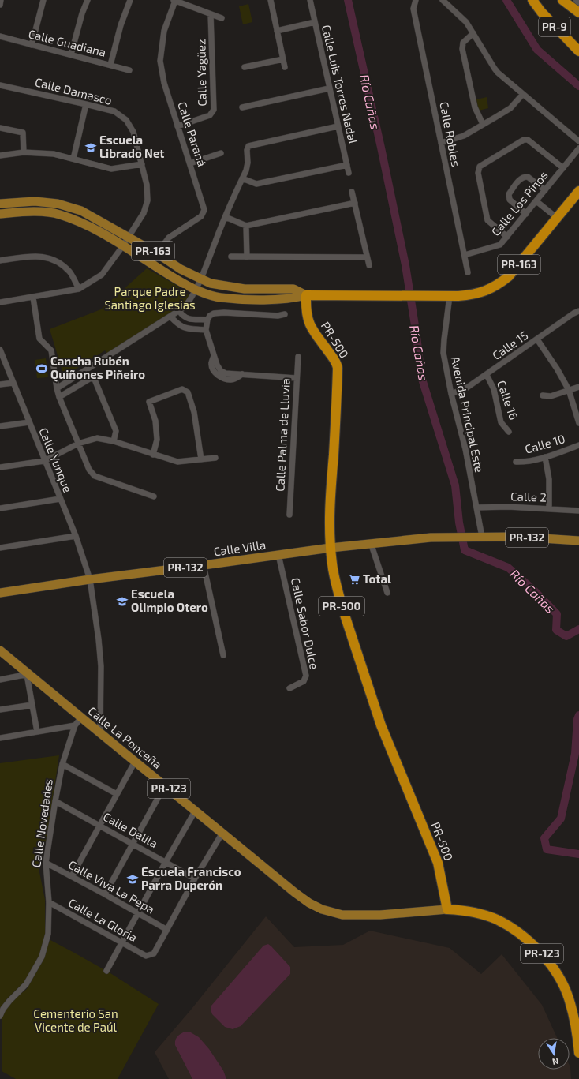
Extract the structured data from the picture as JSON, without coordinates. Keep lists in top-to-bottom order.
{
  "streets": {
    "highway": [
      "PR-9",
      "PR-163",
      "PR-500",
      "PR-123"
    ],
    "main road": ["PR-132", "Calle Villa", "Calle La Ponceña"],
    "street": [
      "Calle Guadiana",
      "Calle Yagüez",
      "Calle Luis Torres Nadal",
      "Calle Damasco",
      "Calle Paraná",
      "Calle Robles",
      "Calle Los Pinos",
      "Calle 15",
      "Calle 16",
      "Avenida Principal Este",
      "Calle Palma de Lluvia",
      "Calle 10",
      "Calle Yunque",
      "Calle 2",
      "Calle Sabor Dulce",
      "Calle Novedades",
      "Calle Dalila",
      "Calle Viva La Pepa",
      "Calle La Gloria"
    ]
  },
  "crossings": [
    ["Calle Yagüez", "Calle Paraná"],
    ["Calle Damasco", "PR-163"],
    ["Calle Paraná", "PR-163"],
    ["Calle Robles", "Calle Los Pinos"],
    ["PR-163", "PR-500"],
    ["PR-163", "Avenida Principal Este"],
    ["PR-500", "Calle Villa"],
    ["PR-500", "Calle La Ponceña"],
    ["PR-500", "PR-123"],
    ["Calle 15", "Calle 16"],
    ["Calle 15", "Avenida Principal Este"],
    ["Avenida Principal Este", "Calle 2"],
    ["Avenida Principal Este", "PR-132"],
    ["Avenida Principal Este", "Calle Villa"],
    ["Calle Yunque", "Calle Villa"],
    ["Calle Yunque", "Calle La Ponceña"],
    ["PR-132", "Calle Villa"],
    ["Calle Villa", "Calle Sabor Dulce"],
    ["Calle La Ponceña", "PR-123"],
    ["Calle La Ponceña", "Calle Novedades"],
    ["Calle Novedades", "Calle Dalila"],
    ["Calle Novedades", "Calle Viva La Pepa"],
    ["Calle Novedades", "Calle La Gloria"],
    ["Calle Viva La Pepa", "Calle La Gloria"]
  ],
  "water": ["Río Cañas"],
  "parks": ["Parque Padre Santiago Iglesias", "Cementerio San Vicente de Paúl"],
  "places": {
    "school or university": ["Escuela Librado Net", "Escuela Olimpio Otero", "Escuela Francisco Parra Duperón"],
    "sports": ["Cancha Rubén Quiñones Piñeiro"],
    "supermarket": ["Total"]
  },
  "north": "bottom"
}
